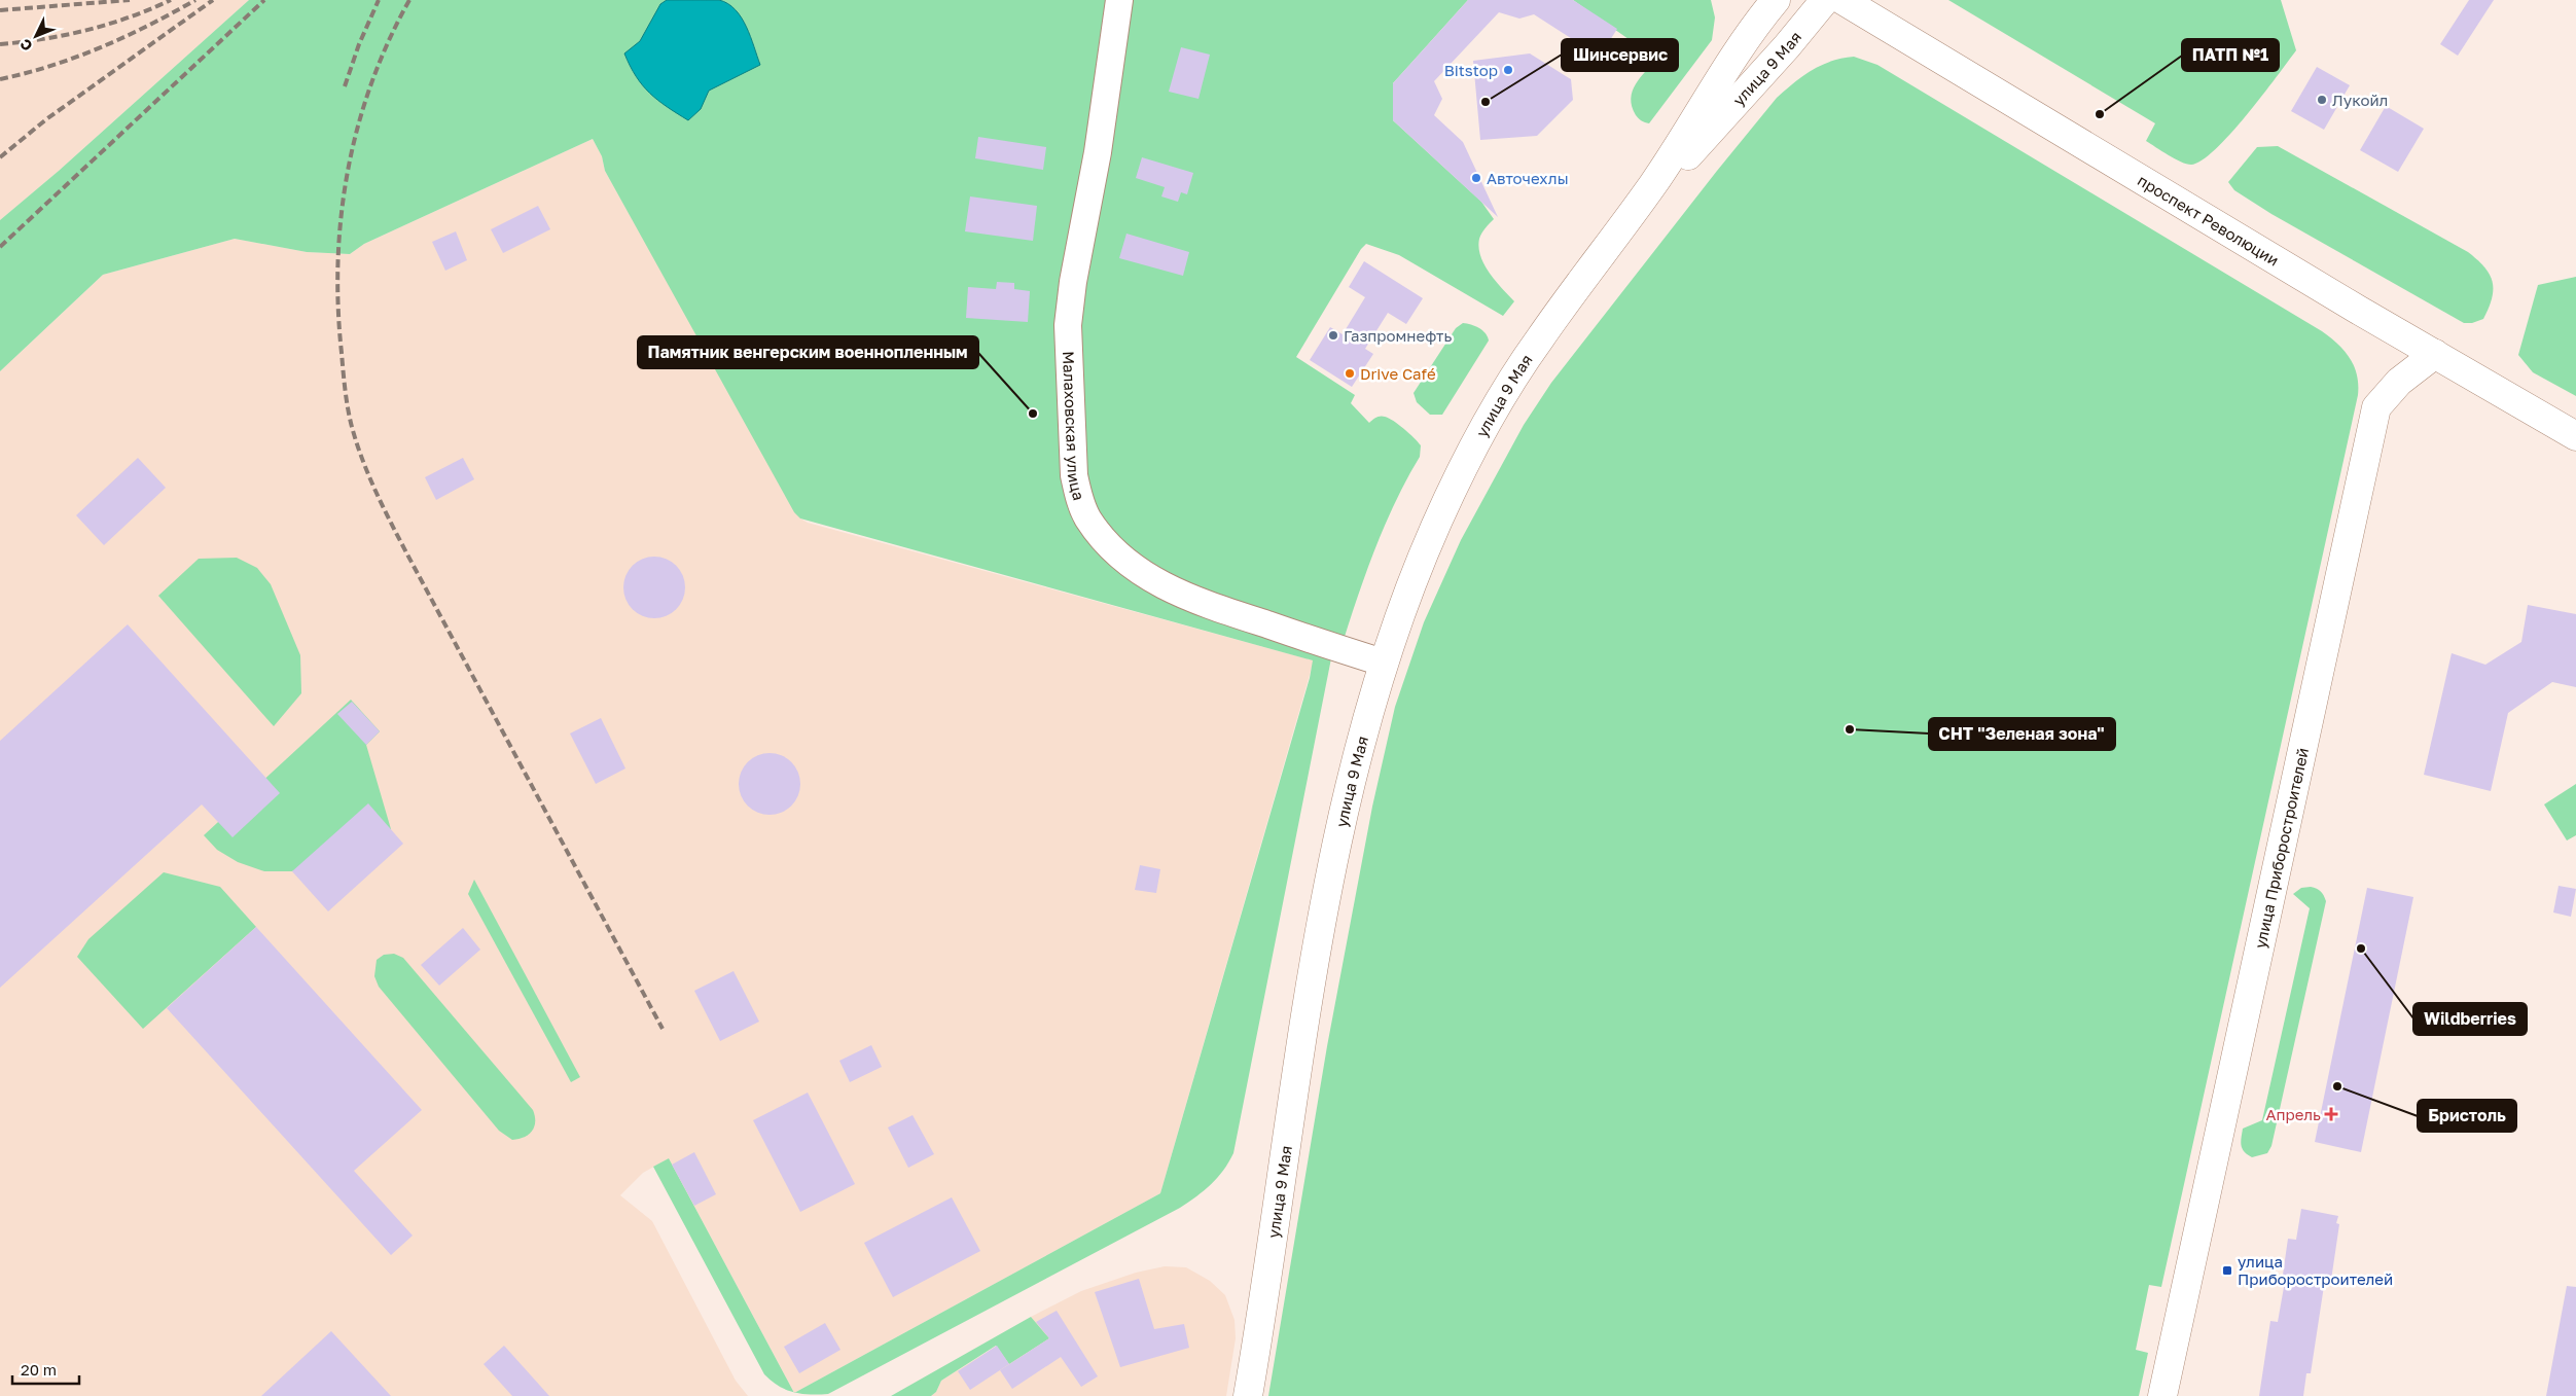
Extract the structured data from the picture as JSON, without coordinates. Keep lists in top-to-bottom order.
{
  "streets": {
    "main road": ["улица 9 Мая", "проспект Революции", "улица Приборостроителей"],
    "street": ["Малаховская улица"]
  },
  "crossings": [
    ["улица 9 Мая", "Малаховская улица"],
    ["проспект Революции", "улица Приборостроителей"]
  ],
  "places": {
    "other": [
      "Bitstop",
      "Лукойл",
      "Шинсервис",
      "ПАТП №1",
      "Авточехлы",
      "Газпромнефть",
      "Drive Café",
      "Памятник венгерским военнопленным",
      "СНТ \"Зеленая зона\"",
      "Wildberries",
      "Бристоль"
    ],
    "health": ["Апрель"],
    "transit": ["улица Приборостроителей"]
  },
  "scale_bar": "20 m",
  "north": "bottom left"
}
